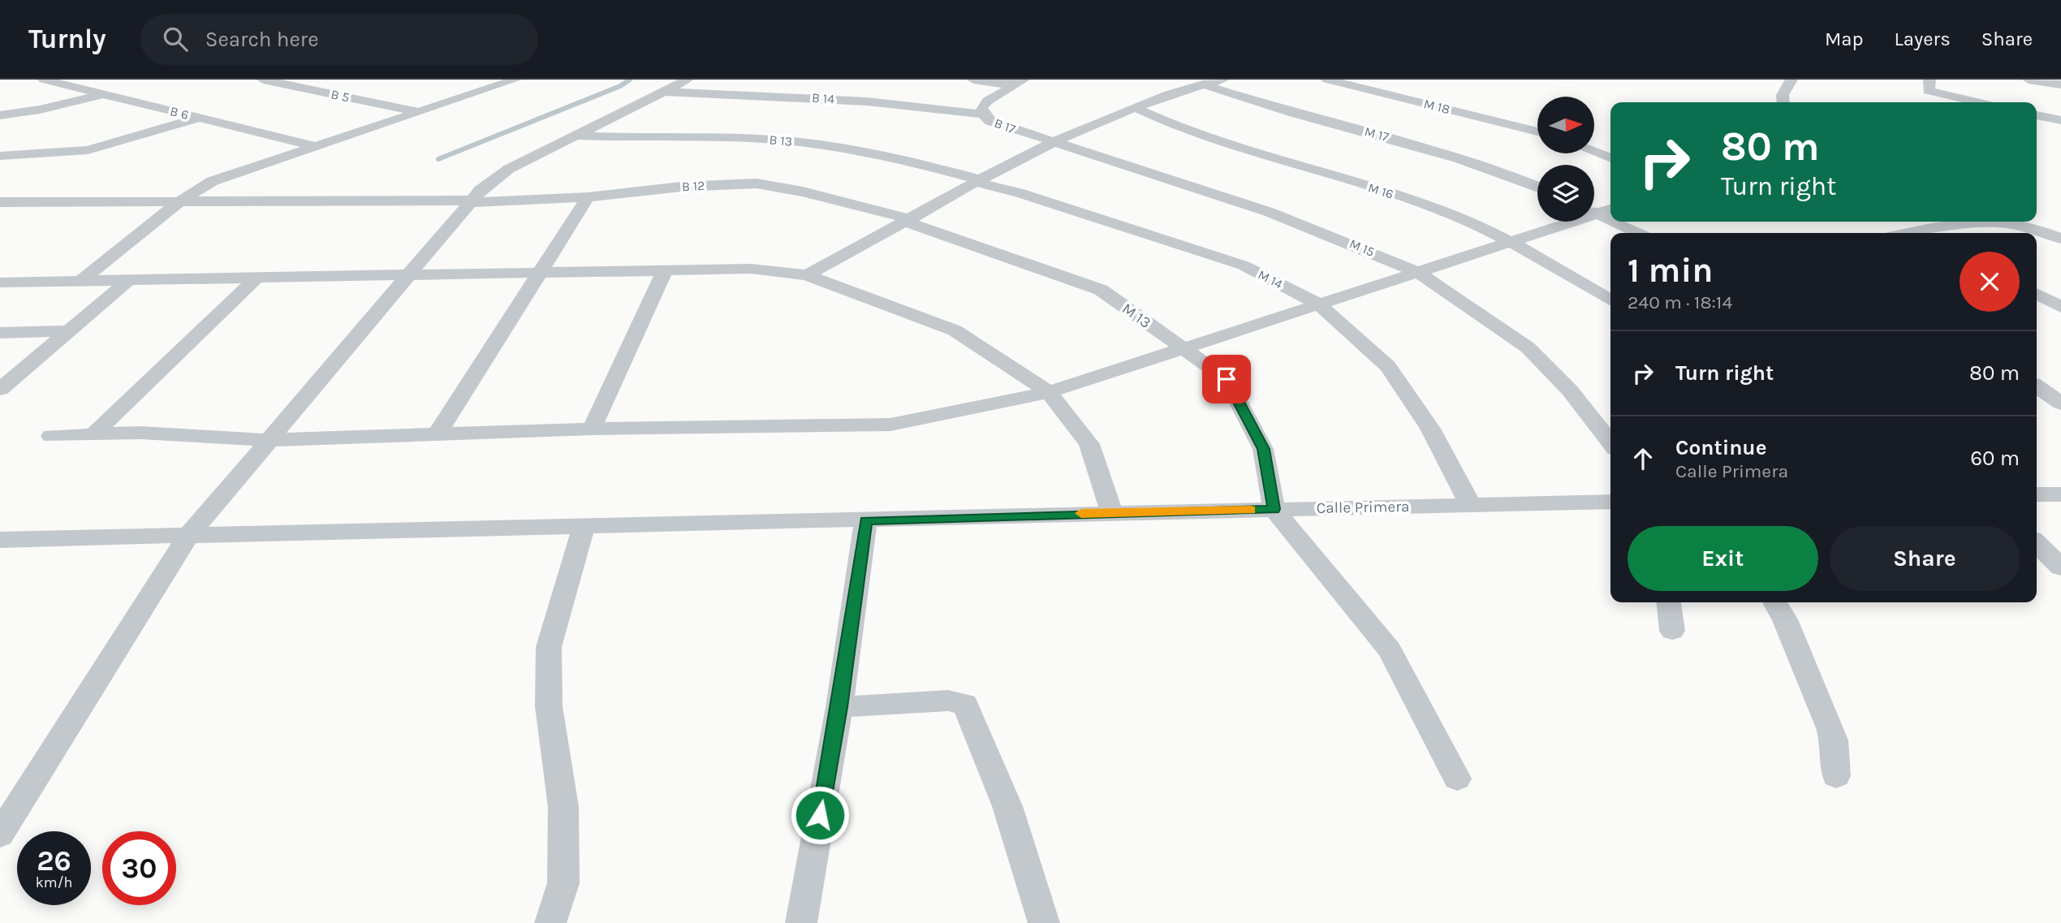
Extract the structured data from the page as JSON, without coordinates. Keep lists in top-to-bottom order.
{
  "streets": {
    "street": [
      "B 5",
      "B 14",
      "M 18",
      "B 6",
      "B 17",
      "M 17",
      "B 13",
      "B 12",
      "M 16",
      "M 15",
      "M 14",
      "M 13",
      "Calle Primera"
    ]
  },
  "crossings": [
    ["B 14", "B 17"],
    ["B 17", "M 15"],
    ["B 13", "M 14"],
    ["B 12", "M 13"],
    ["M 14", "Calle Primera"],
    ["M 13", "Calle Primera"]
  ],
  "north": "right",
  "page": {
    "header": "Turnly",
    "search": "Search here",
    "nav": ["Map", "Layers", "Share"],
    "turn": ["80 m", "Turn right"],
    "heading": ["1 min", "240 m · 18:14"],
    "list": [
      {
        "name": "Turn right",
        "value": "80 m"
      },
      {
        "name": "Continue",
        "note": "Calle Primera",
        "value": "60 m"
      }
    ],
    "buttons": ["Exit", "Share"],
    "speed": "26 km/h",
    "limit": "30"
  }
}
